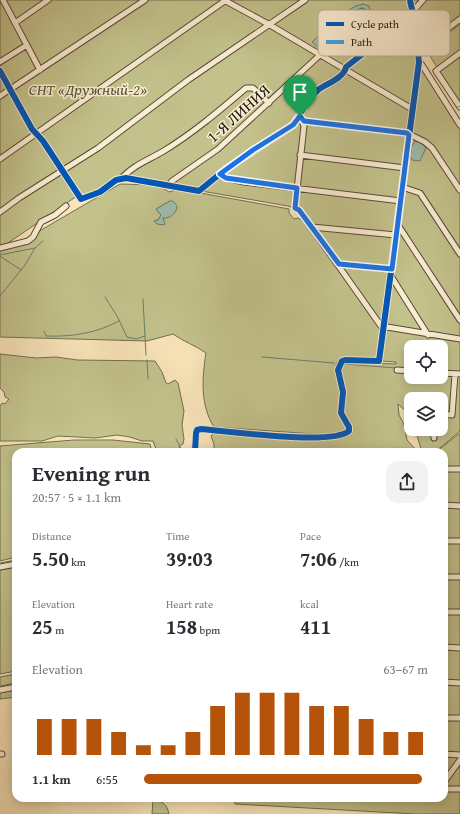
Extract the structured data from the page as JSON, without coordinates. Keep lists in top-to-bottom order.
{
  "streets": {
    "street": ["1-Я ЛИНИЯ"]
  },
  "parks": ["СНТ «Дружный-2»"],
  "legend": ["Cycle path", "Path"],
  "page": {
    "heading": ["Evening run", "20:57 · 5 × 1.1 km"],
    "stats": [
      ["Distance", "5.50 km"],
      ["Time", "39:03"],
      ["Pace", "7:06 /km"],
      ["Elevation", "25 m"],
      ["Heart rate", "158 bpm"],
      ["kcal", "411"]
    ],
    "chart": ["Elevation", "63–67 m"],
    "list": [
      {
        "name": "1.1 km",
        "note": "6:55"
      }
    ]
  }
}
